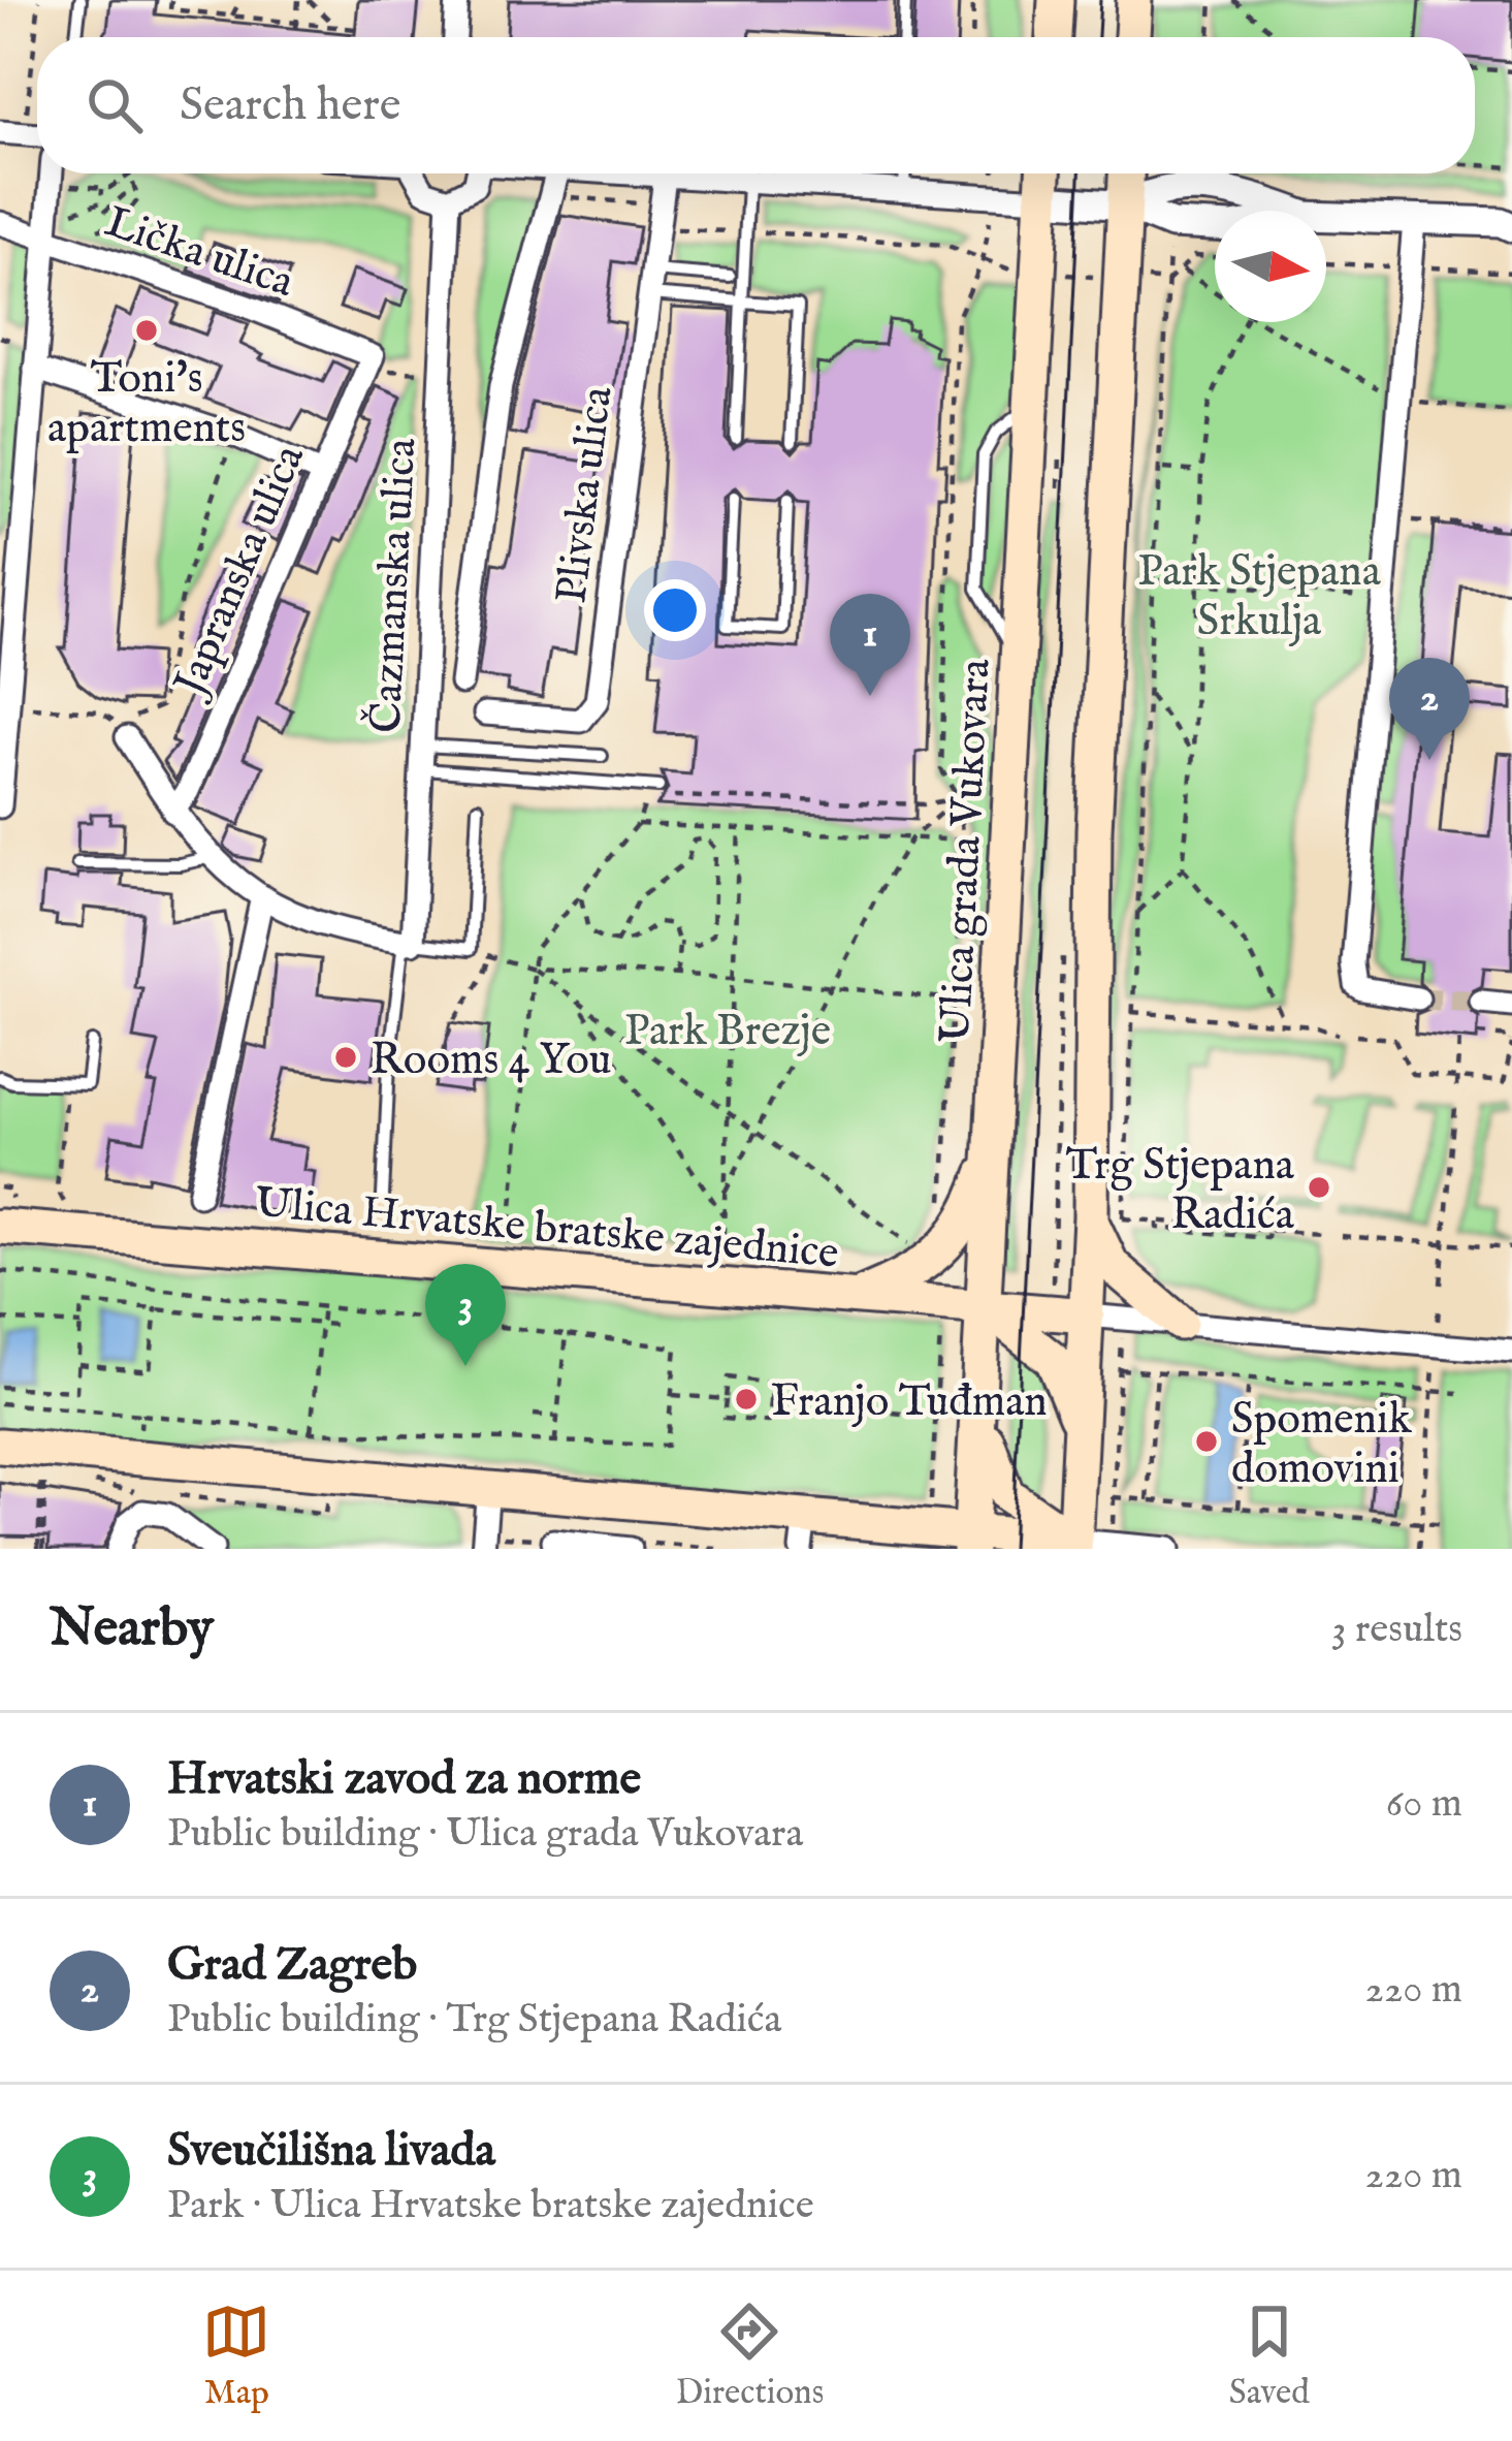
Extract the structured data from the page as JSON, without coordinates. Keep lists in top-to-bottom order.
{
  "streets": {
    "main road": ["Ulica grada Vukovara", "Ulica Hrvatske bratske zajednice"],
    "street": [
      "Lička ulica",
      "Plivska ulica",
      "Japranska ulica",
      "Čazmanska ulica"
    ]
  },
  "crossings": [
    ["Lička ulica", "Japranska ulica"],
    ["Ulica grada Vukovara", "Ulica Hrvatske bratske zajednice"]
  ],
  "parks": ["Park Stjepana Srkulja", "Park Brezje"],
  "places": [
    "Toni's apartments",
    "Rooms 4 You",
    "Trg Stjepana Radića",
    "Franjo Tuđman",
    "Spomenik domovini"
  ],
  "north": "right",
  "page": {
    "search": "Search here",
    "pins": ["1", "2", "3"],
    "heading": ["Nearby", "3 results"],
    "list": [
      {
        "mark": "1",
        "name": "Hrvatski zavod za norme",
        "note": "Public building · Ulica grada Vukovara",
        "value": "60 m"
      },
      {
        "mark": "2",
        "name": "Grad Zagreb",
        "note": "Public building · Trg Stjepana Radića",
        "value": "220 m"
      },
      {
        "mark": "3",
        "name": "Sveučilišna livada",
        "note": "Park · Ulica Hrvatske bratske zajednice",
        "value": "220 m"
      }
    ],
    "nav": ["Map", "Directions", "Saved"]
  }
}
